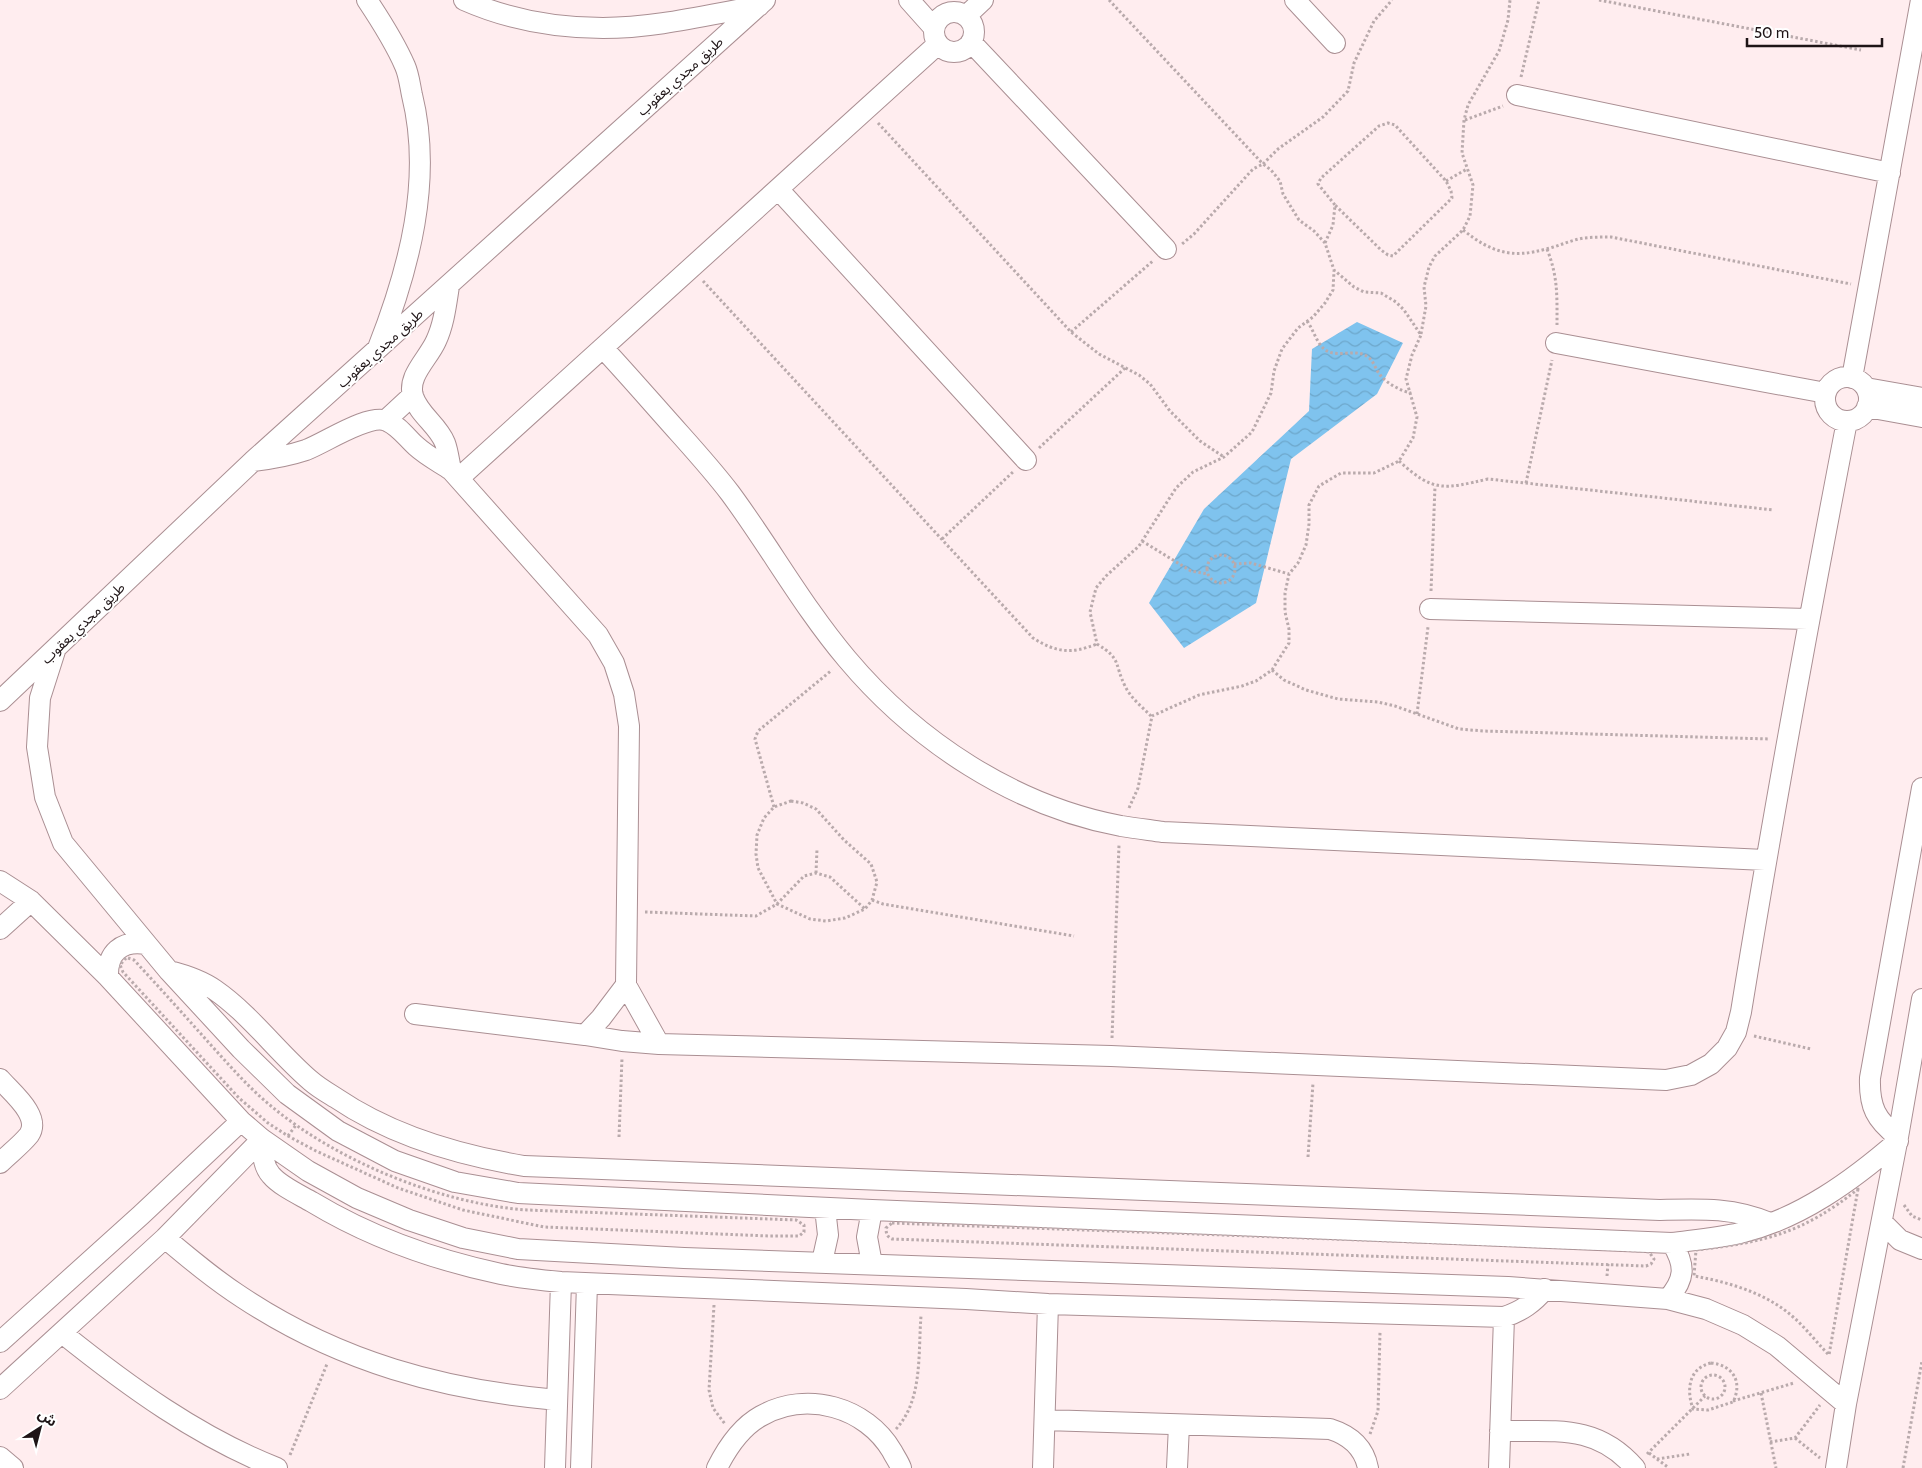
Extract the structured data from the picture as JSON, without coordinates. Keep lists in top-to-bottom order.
{
  "streets": {
    "street": ["طريق مجدي يعقوب"]
  },
  "scale_bar": "50 m",
  "north": "top right"
}
